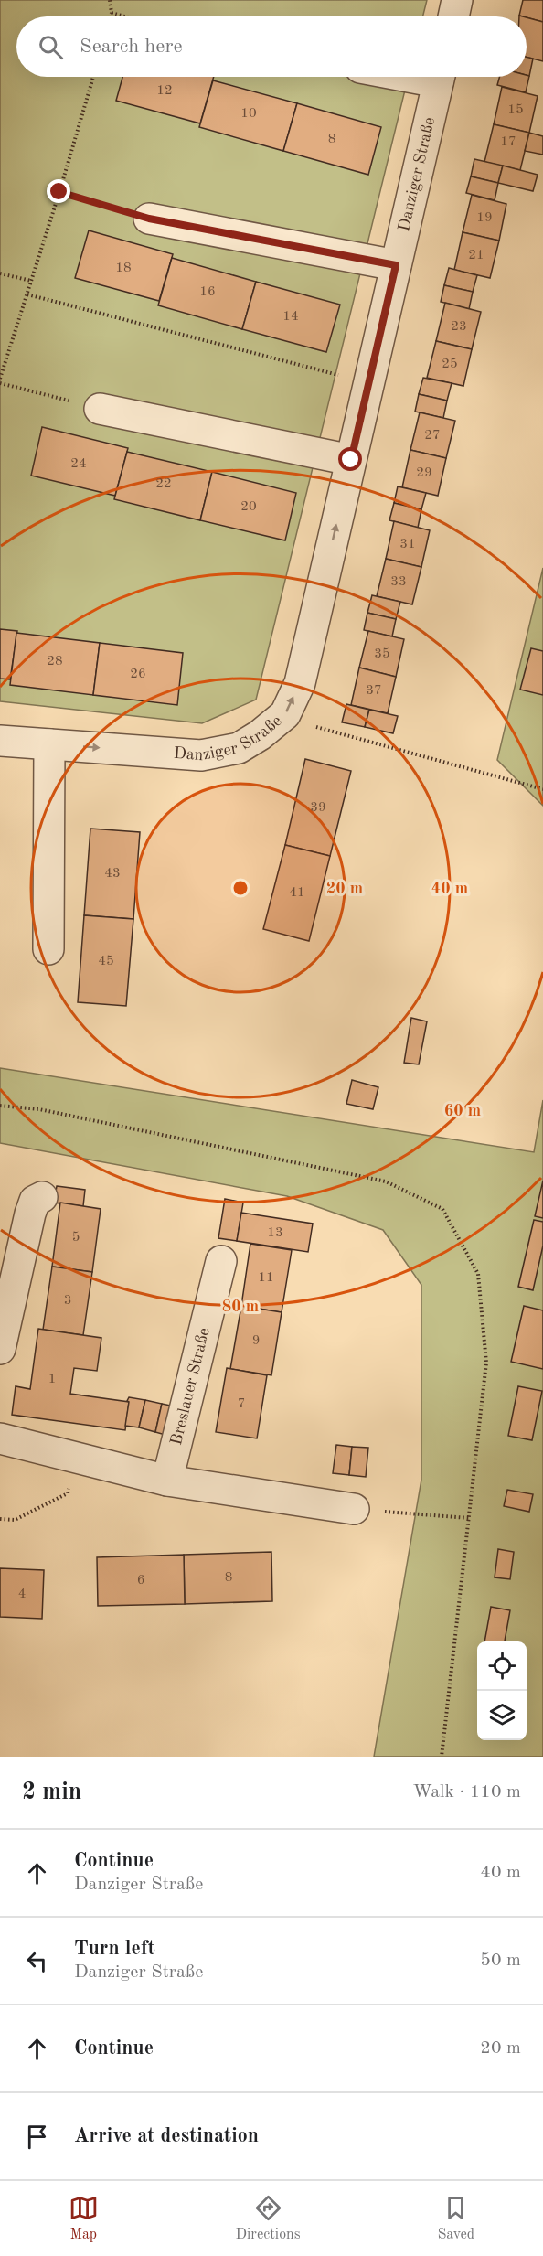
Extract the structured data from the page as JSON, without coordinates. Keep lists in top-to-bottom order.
{
  "streets": {
    "street": ["Danziger Straße", "Breslauer Straße"]
  },
  "one_way": ["Danziger Straße"],
  "house_numbers": [
    "12",
    "15",
    "10",
    "8",
    "17",
    "19",
    "21",
    "18",
    "16",
    "14",
    "23",
    "25",
    "27",
    "24",
    "29",
    "22",
    "20",
    "31",
    "33",
    "35",
    "28",
    "26",
    "37",
    "39",
    "43",
    "41",
    "45",
    "13",
    "5",
    "11",
    "3",
    "9",
    "1",
    "7",
    "8",
    "6",
    "4"
  ],
  "page": {
    "search": "Search here",
    "heading": ["2 min", "Walk · 110 m"],
    "list": [
      ["Continue", "Danziger Straße", "40 m"],
      ["Turn left", "Danziger Straße", "50 m"],
      ["Continue", "20 m"],
      "Arrive at destination"
    ],
    "nav": ["Map", "Directions", "Saved"]
  },
  "rings": [
    "20 m",
    "40 m",
    "60 m",
    "80 m"
  ]
}
